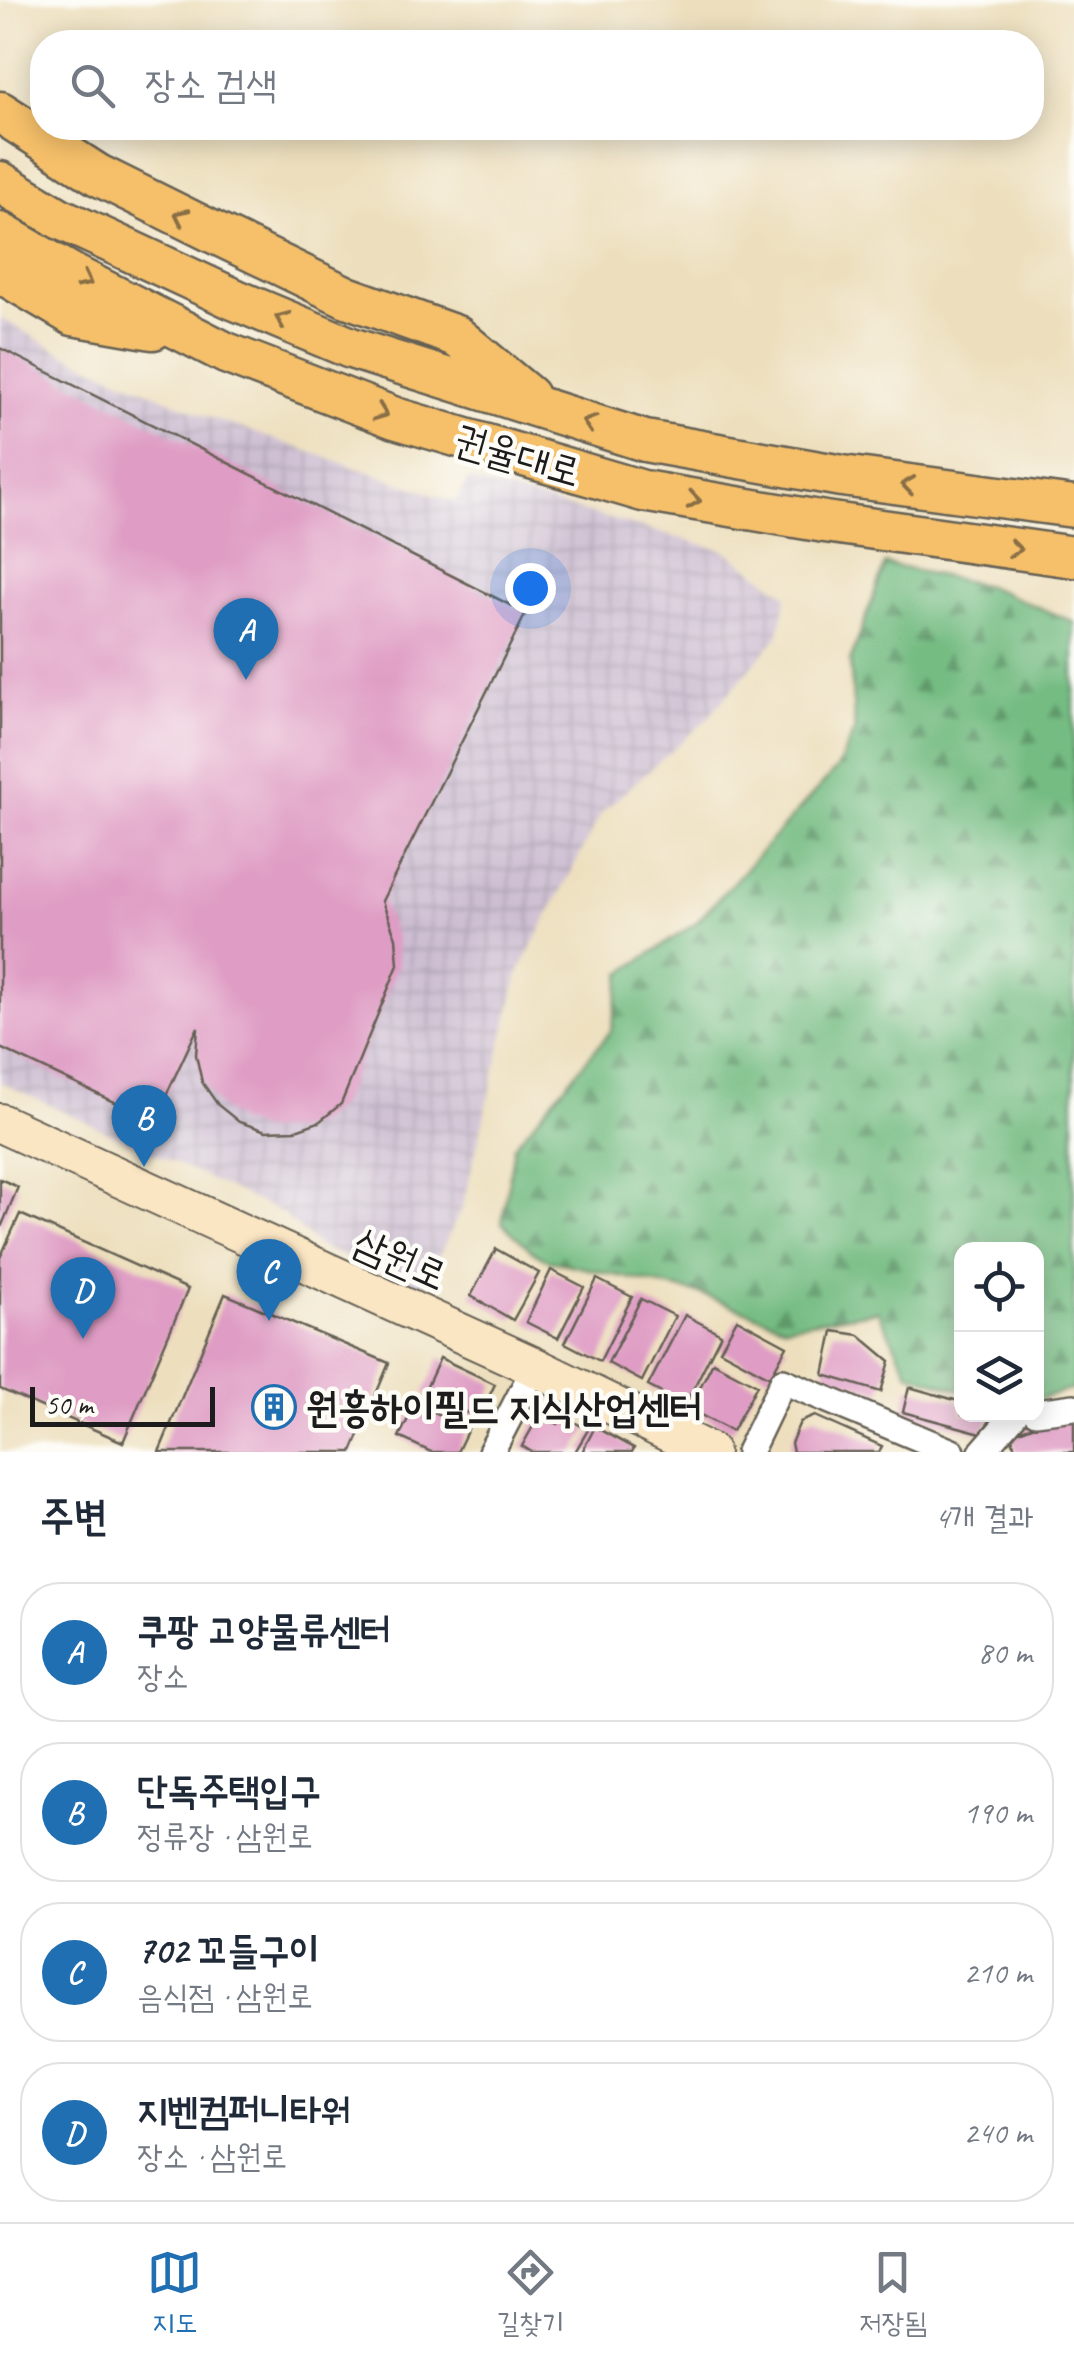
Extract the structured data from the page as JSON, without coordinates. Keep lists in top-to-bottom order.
{
  "streets": {
    "main road": ["권율대로", "삼원로"]
  },
  "places": {
    "building": ["원흥하이필드 지식산업센터"]
  },
  "scale_bar": "50 m",
  "page": {
    "search": "장소 검색",
    "pins": [
      "A",
      "B",
      "C",
      "D"
    ],
    "scale": "50 m",
    "heading": ["주변", "4개 결과"],
    "list": [
      {
        "mark": "A",
        "name": "쿠팡 고양물류센터",
        "note": "장소",
        "value": "80 m"
      },
      {
        "mark": "B",
        "name": "단독주택입구",
        "note": "정류장 · 삼원로",
        "value": "190 m"
      },
      {
        "mark": "C",
        "name": "702 꼬들구이",
        "note": "음식점 · 삼원로",
        "value": "210 m"
      },
      {
        "mark": "D",
        "name": "지벤컴퍼니타워",
        "note": "장소 · 삼원로",
        "value": "240 m"
      }
    ],
    "nav": ["지도", "길찾기", "저장됨"]
  }
}
